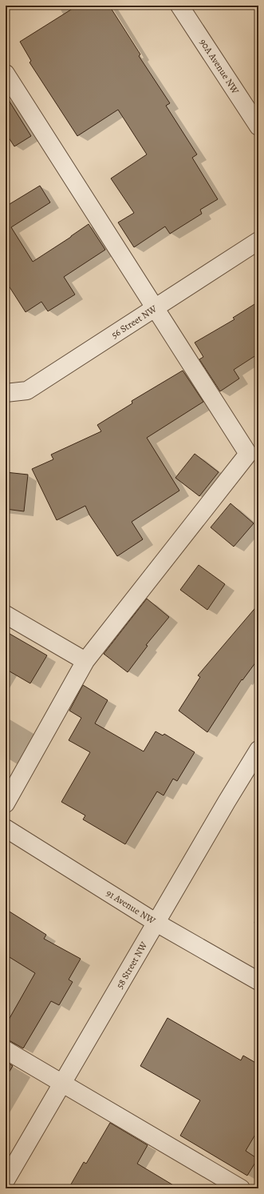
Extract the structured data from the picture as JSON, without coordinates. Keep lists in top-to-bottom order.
{
  "streets": {
    "street": [
      "90A Avenue NW",
      "56 Street NW",
      "91 Avenue NW",
      "58 Street NW"
    ]
  },
  "crossings": [
    ["91 Avenue NW", "58 Street NW"]
  ]
}
